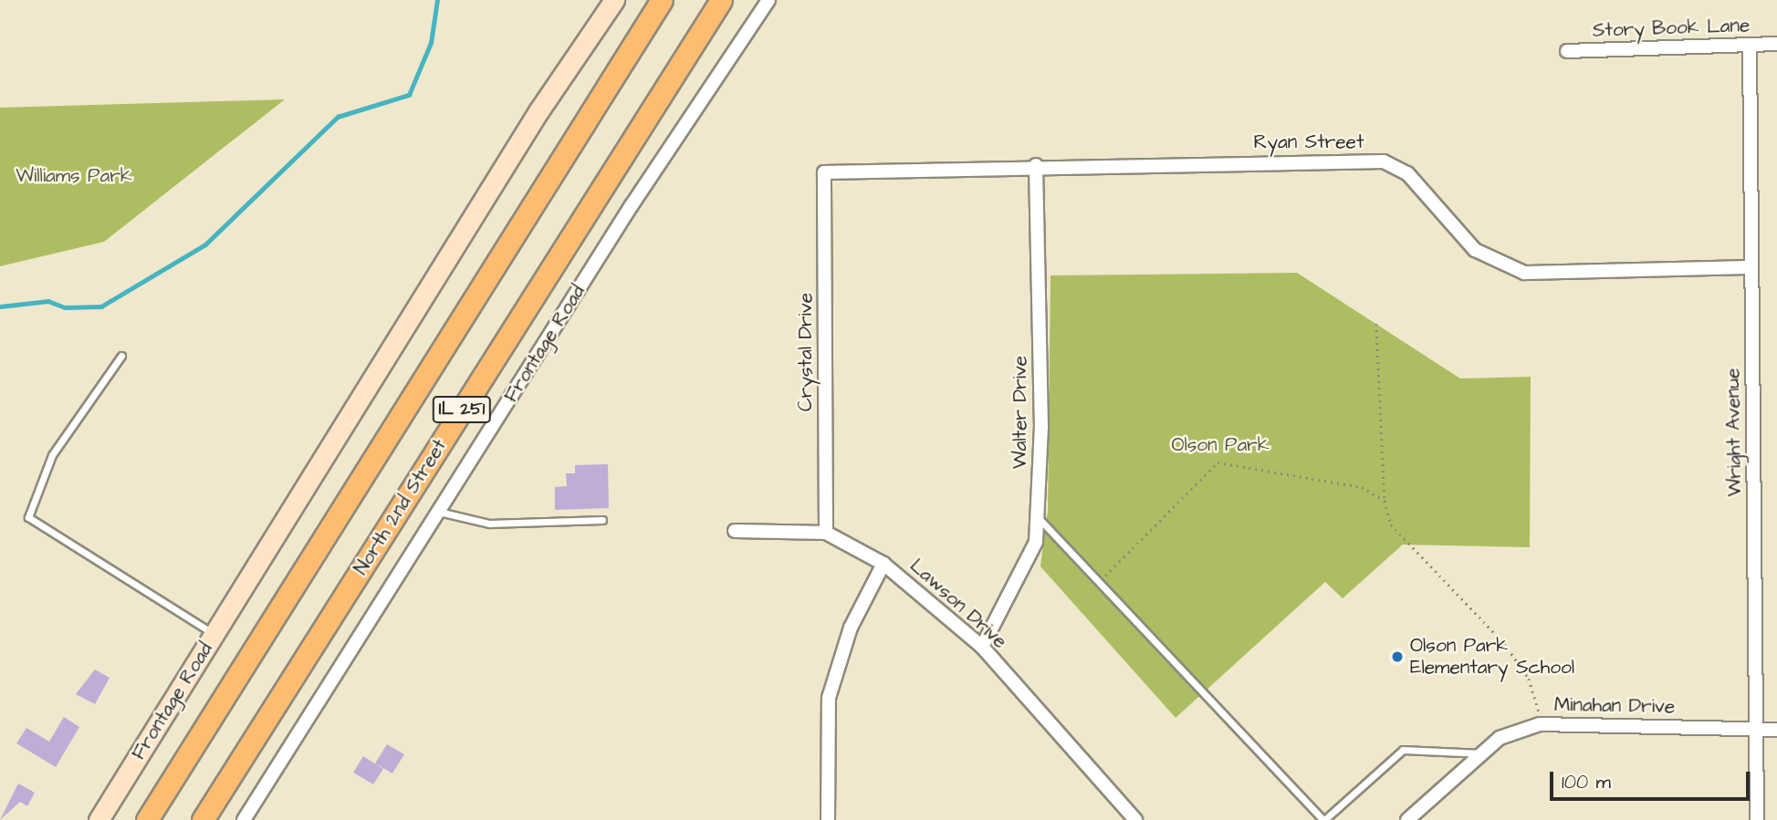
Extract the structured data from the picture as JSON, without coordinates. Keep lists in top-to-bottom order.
{
  "streets": {
    "main road": ["IL 251", "North 2nd Street"],
    "street": [
      "Story Book Lane",
      "Ryan Street",
      "Frontage Road",
      "Crystal Drive",
      "Walter Drive",
      "Wright Avenue",
      "Lawson Drive",
      "Minahan Drive"
    ]
  },
  "crossings": [
    ["Story Book Lane", "Wright Avenue"],
    ["Ryan Street", "Crystal Drive"],
    ["Ryan Street", "Walter Drive"],
    ["Ryan Street", "Wright Avenue"],
    ["Crystal Drive", "Lawson Drive"],
    ["Walter Drive", "Lawson Drive"],
    ["Wright Avenue", "Minahan Drive"]
  ],
  "parks": ["Williams Park", "Olson Park"],
  "places": ["Olson Park Elementary School"],
  "scale_bar": "100 m"
}
